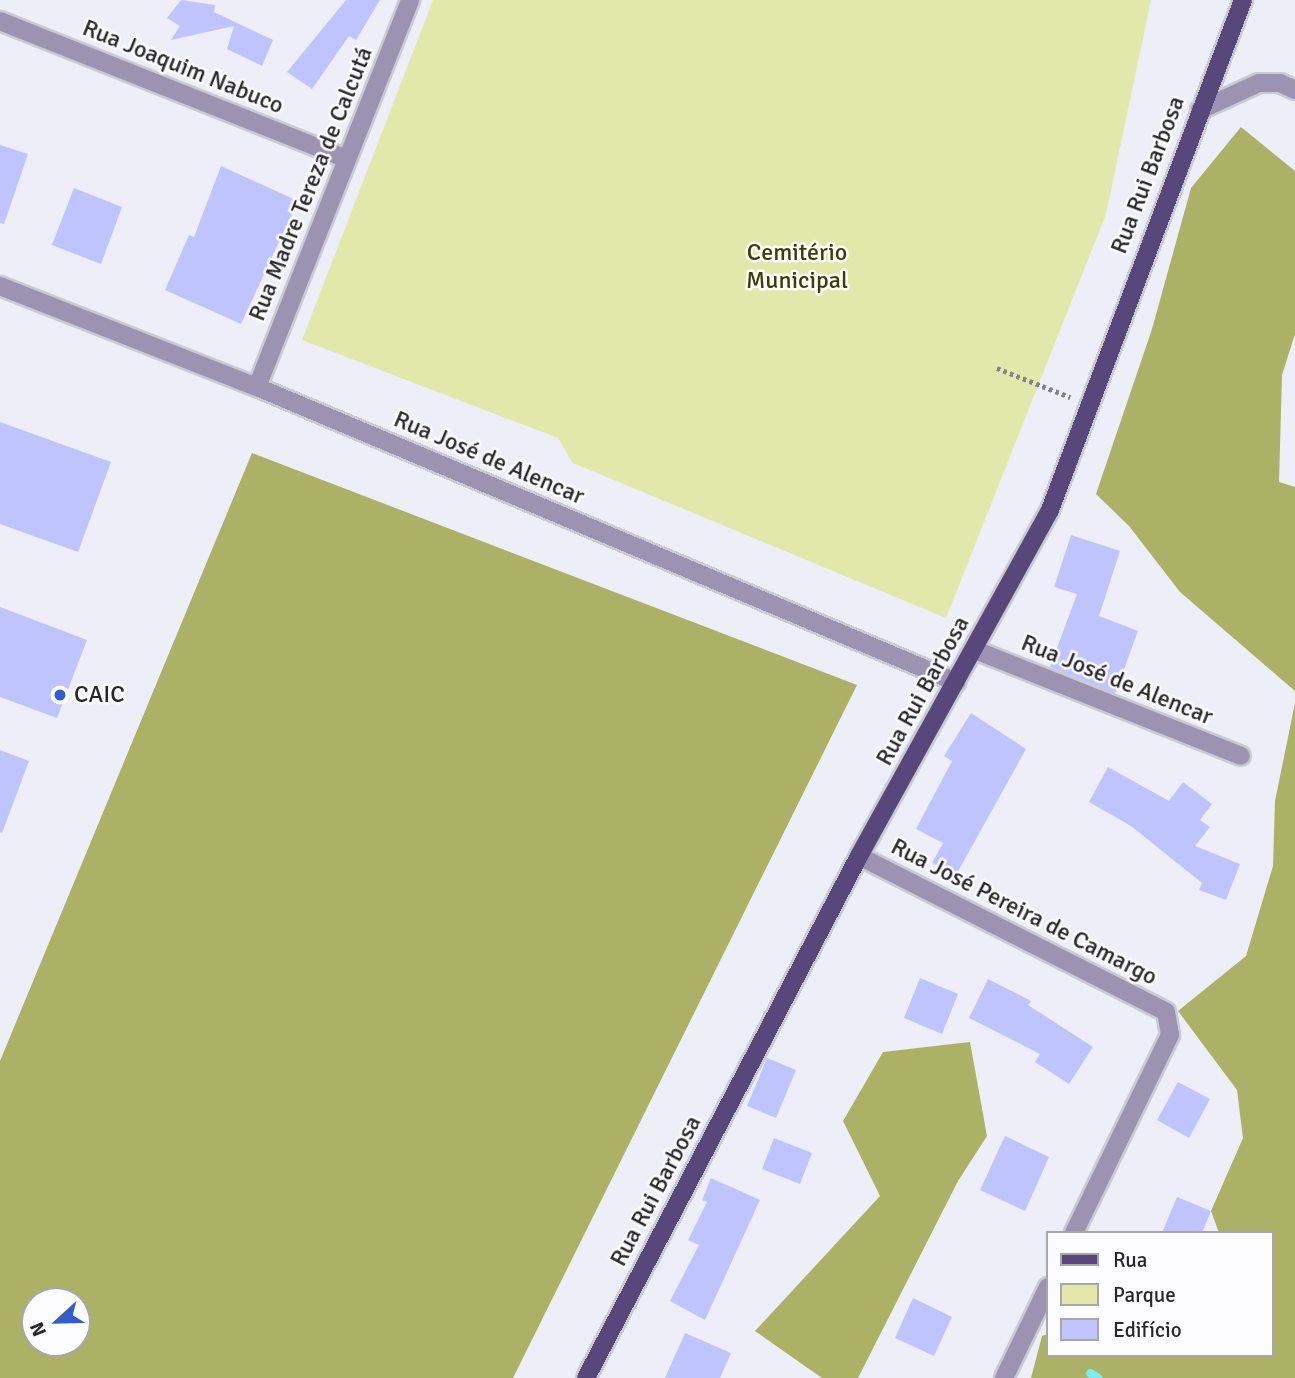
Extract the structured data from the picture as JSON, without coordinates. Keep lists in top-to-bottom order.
{
  "streets": {
    "main road": ["Rua Rui Barbosa"],
    "street": [
      "Rua Joaquim Nabuco",
      "Rua Madre Tereza de Calcutá",
      "Rua José de Alencar",
      "Rua José Pereira de Camargo"
    ]
  },
  "crossings": [
    ["Rua Joaquim Nabuco", "Rua Madre Tereza de Calcutá"],
    ["Rua Rui Barbosa", "Rua José de Alencar"],
    ["Rua Rui Barbosa", "Rua José Pereira de Camargo"],
    ["Rua Madre Tereza de Calcutá", "Rua José de Alencar"]
  ],
  "parks": ["Cemitério Municipal"],
  "places": ["CAIC"],
  "legend": ["Rua", "Parque", "Edifício"],
  "north": "left"
}
